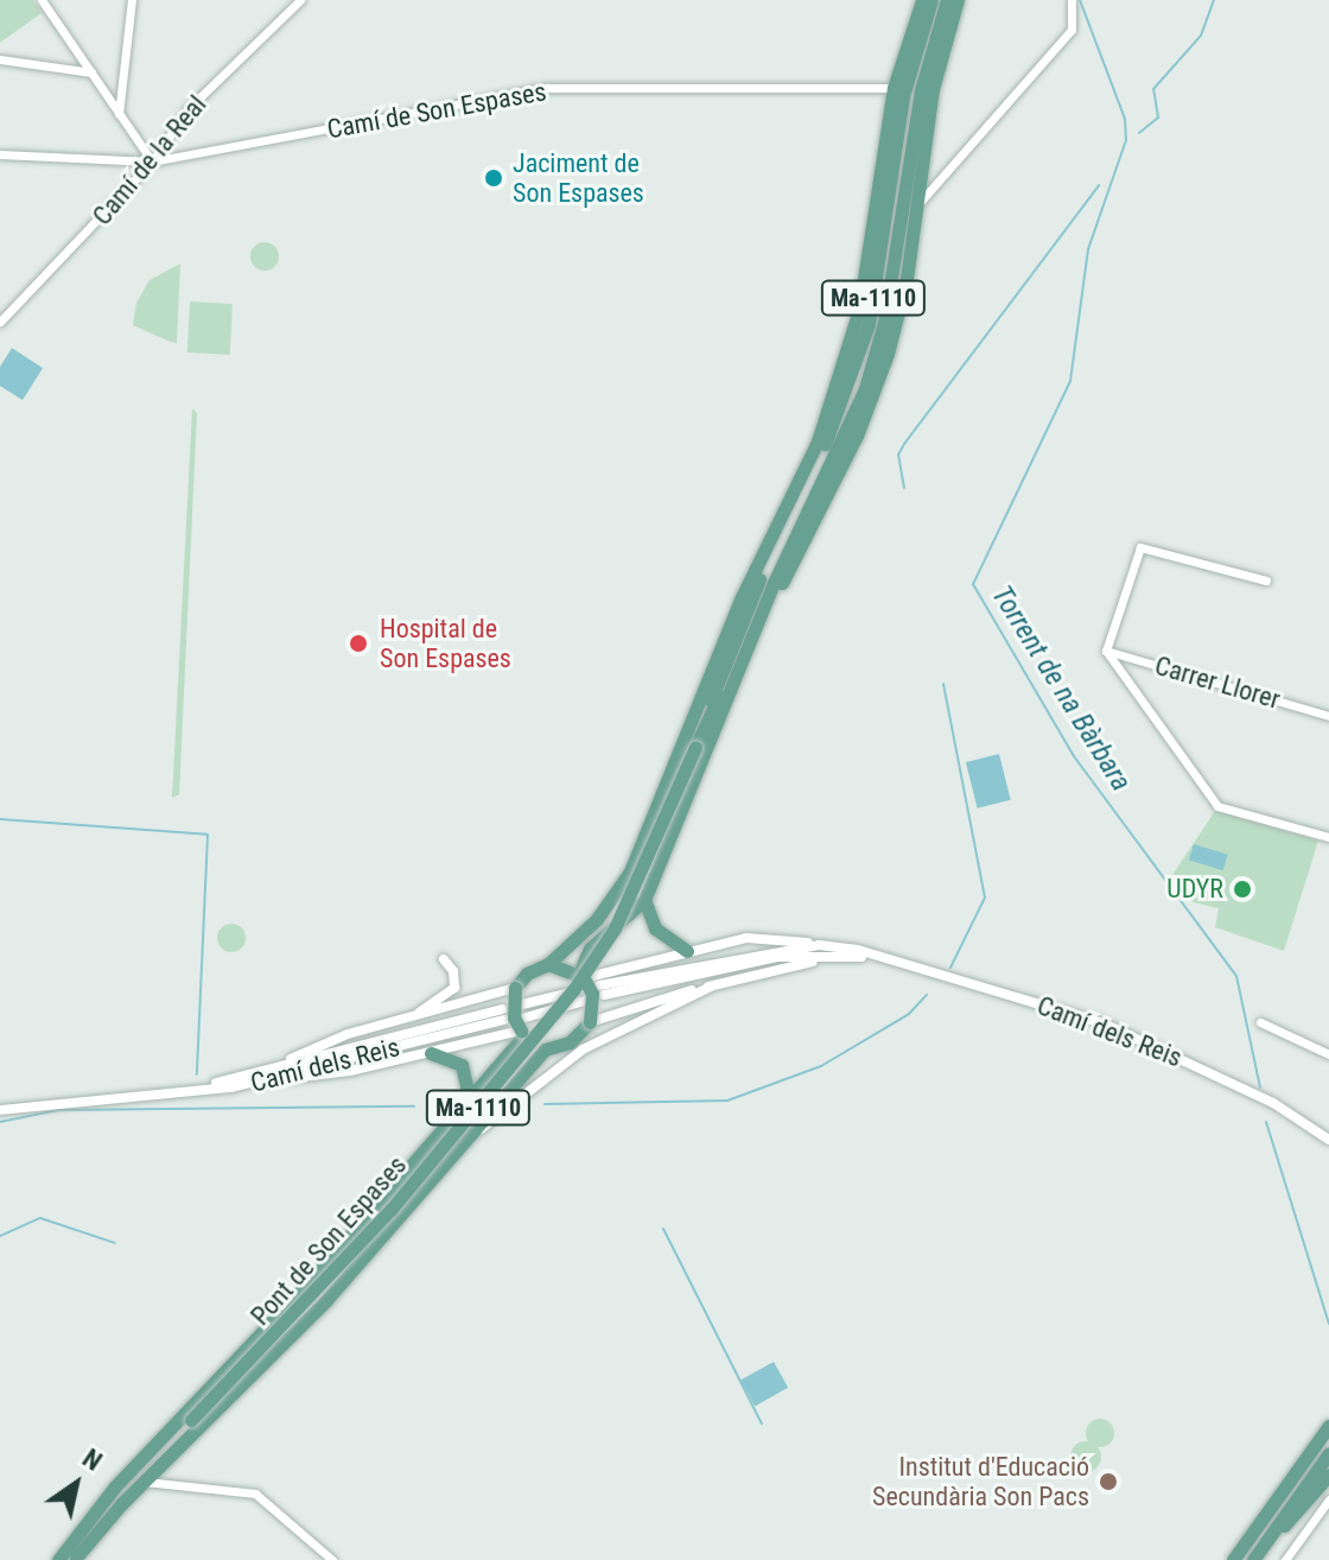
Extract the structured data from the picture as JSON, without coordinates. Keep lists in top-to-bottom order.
{
  "streets": {
    "main road": ["Ma-1110", "Pont de Son Espases"],
    "street": [
      "Camí de Son Espases",
      "Camí de la Real",
      "Carrer Llorer",
      "Camí dels Reis"
    ]
  },
  "crossings": [
    ["Camí de Son Espases", "Camí de la Real"],
    ["Ma-1110", "Pont de Son Espases"]
  ],
  "water": ["Torrent de na Bàrbara"],
  "places": [
    "Jaciment de Son Espases",
    "Hospital de Son Espases",
    "UDYR",
    "Institut d'Educació Secundària Son Pacs"
  ],
  "north": "top right"
}
